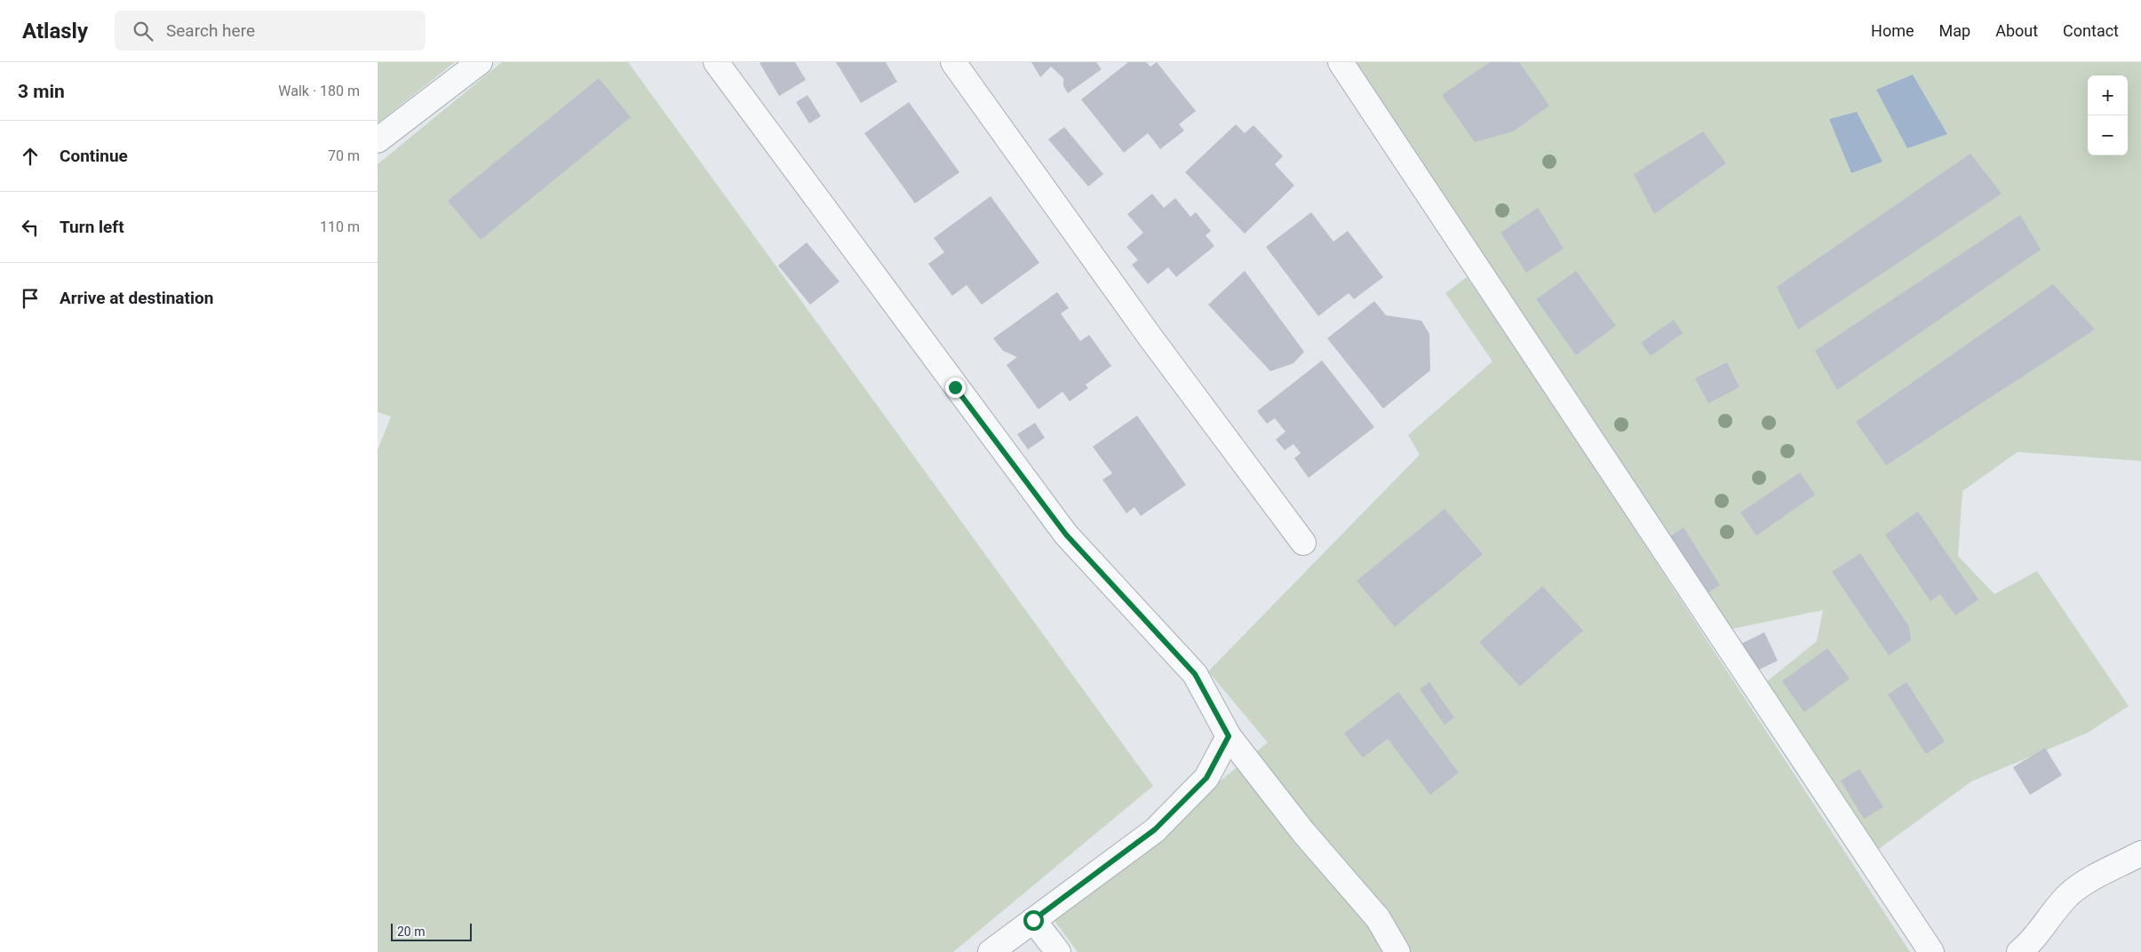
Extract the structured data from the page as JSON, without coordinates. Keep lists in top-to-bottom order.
{
  "scale_bar": "20 m",
  "page": {
    "header": "Atlasly",
    "search": "Search here",
    "nav": [
      "Home",
      "Map",
      "About",
      "Contact"
    ],
    "heading": ["3 min", "Walk · 180 m"],
    "map_buttons": ["+", "−"],
    "list": [
      ["Continue", "70 m"],
      ["Turn left", "110 m"],
      "Arrive at destination"
    ],
    "scale": "20 m"
  }
}
